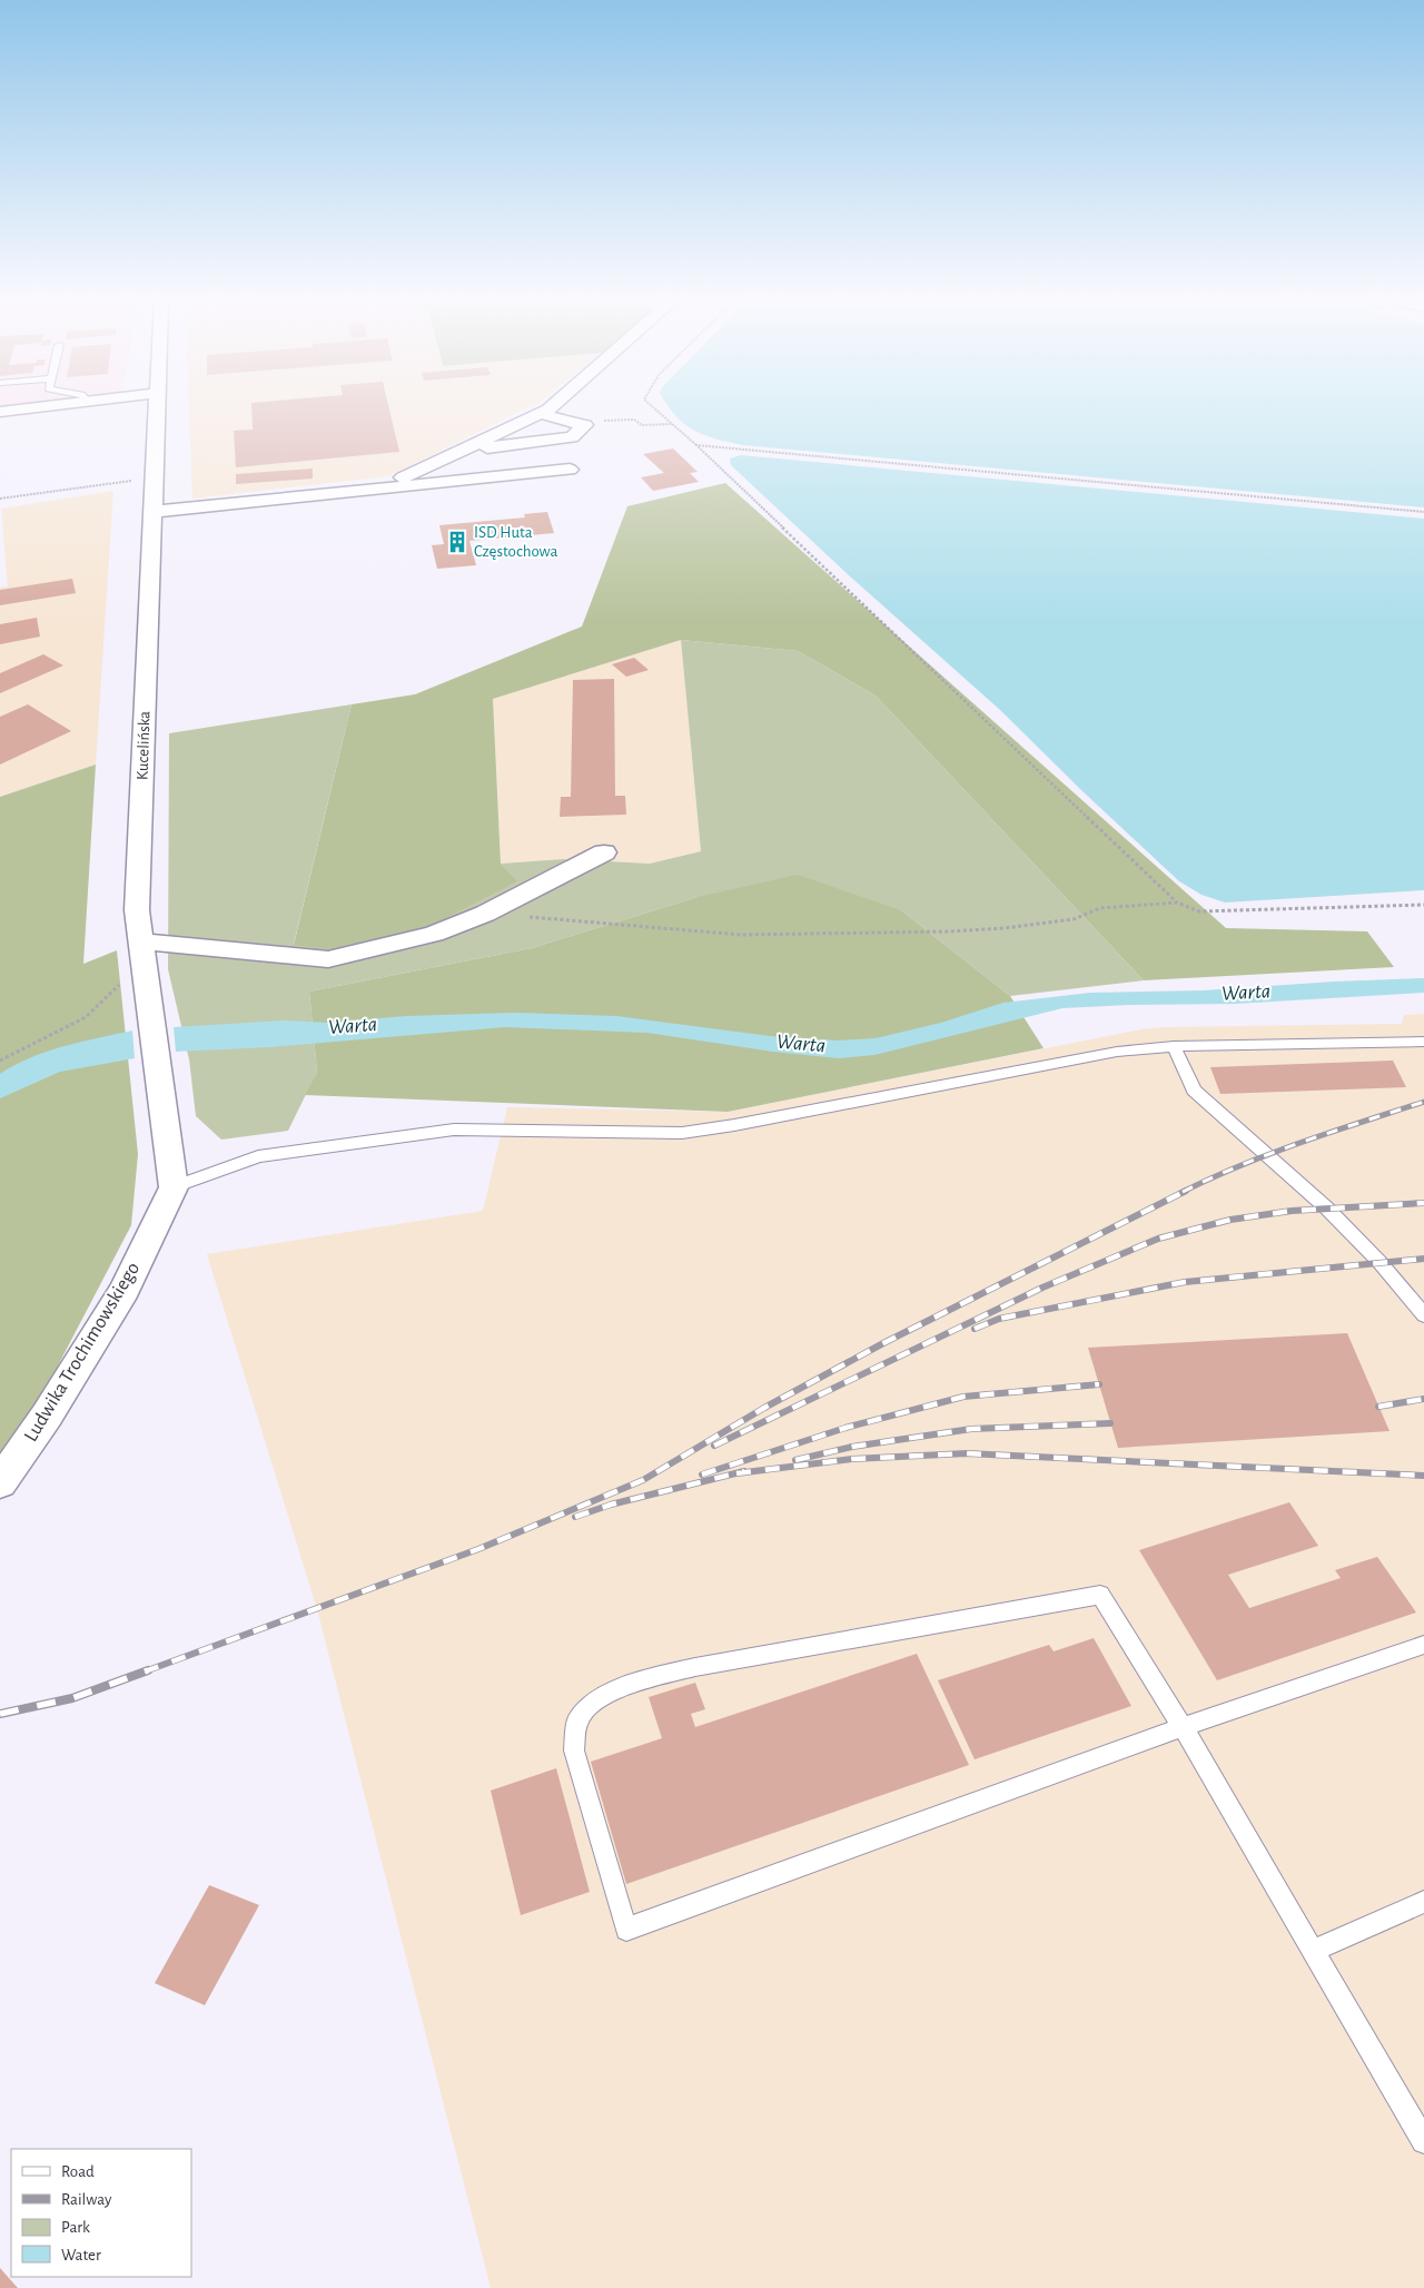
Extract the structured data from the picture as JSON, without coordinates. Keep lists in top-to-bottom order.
{
  "streets": {
    "street": ["Kucelińska", "Ludwika Trochimowskiego"]
  },
  "crossings": [
    ["Kucelińska", "Ludwika Trochimowskiego"]
  ],
  "water": ["Warta"],
  "places": {
    "building": ["ISD Huta Częstochowa"]
  },
  "legend": [
    "Road",
    "Railway",
    "Park",
    "Water"
  ]
}
